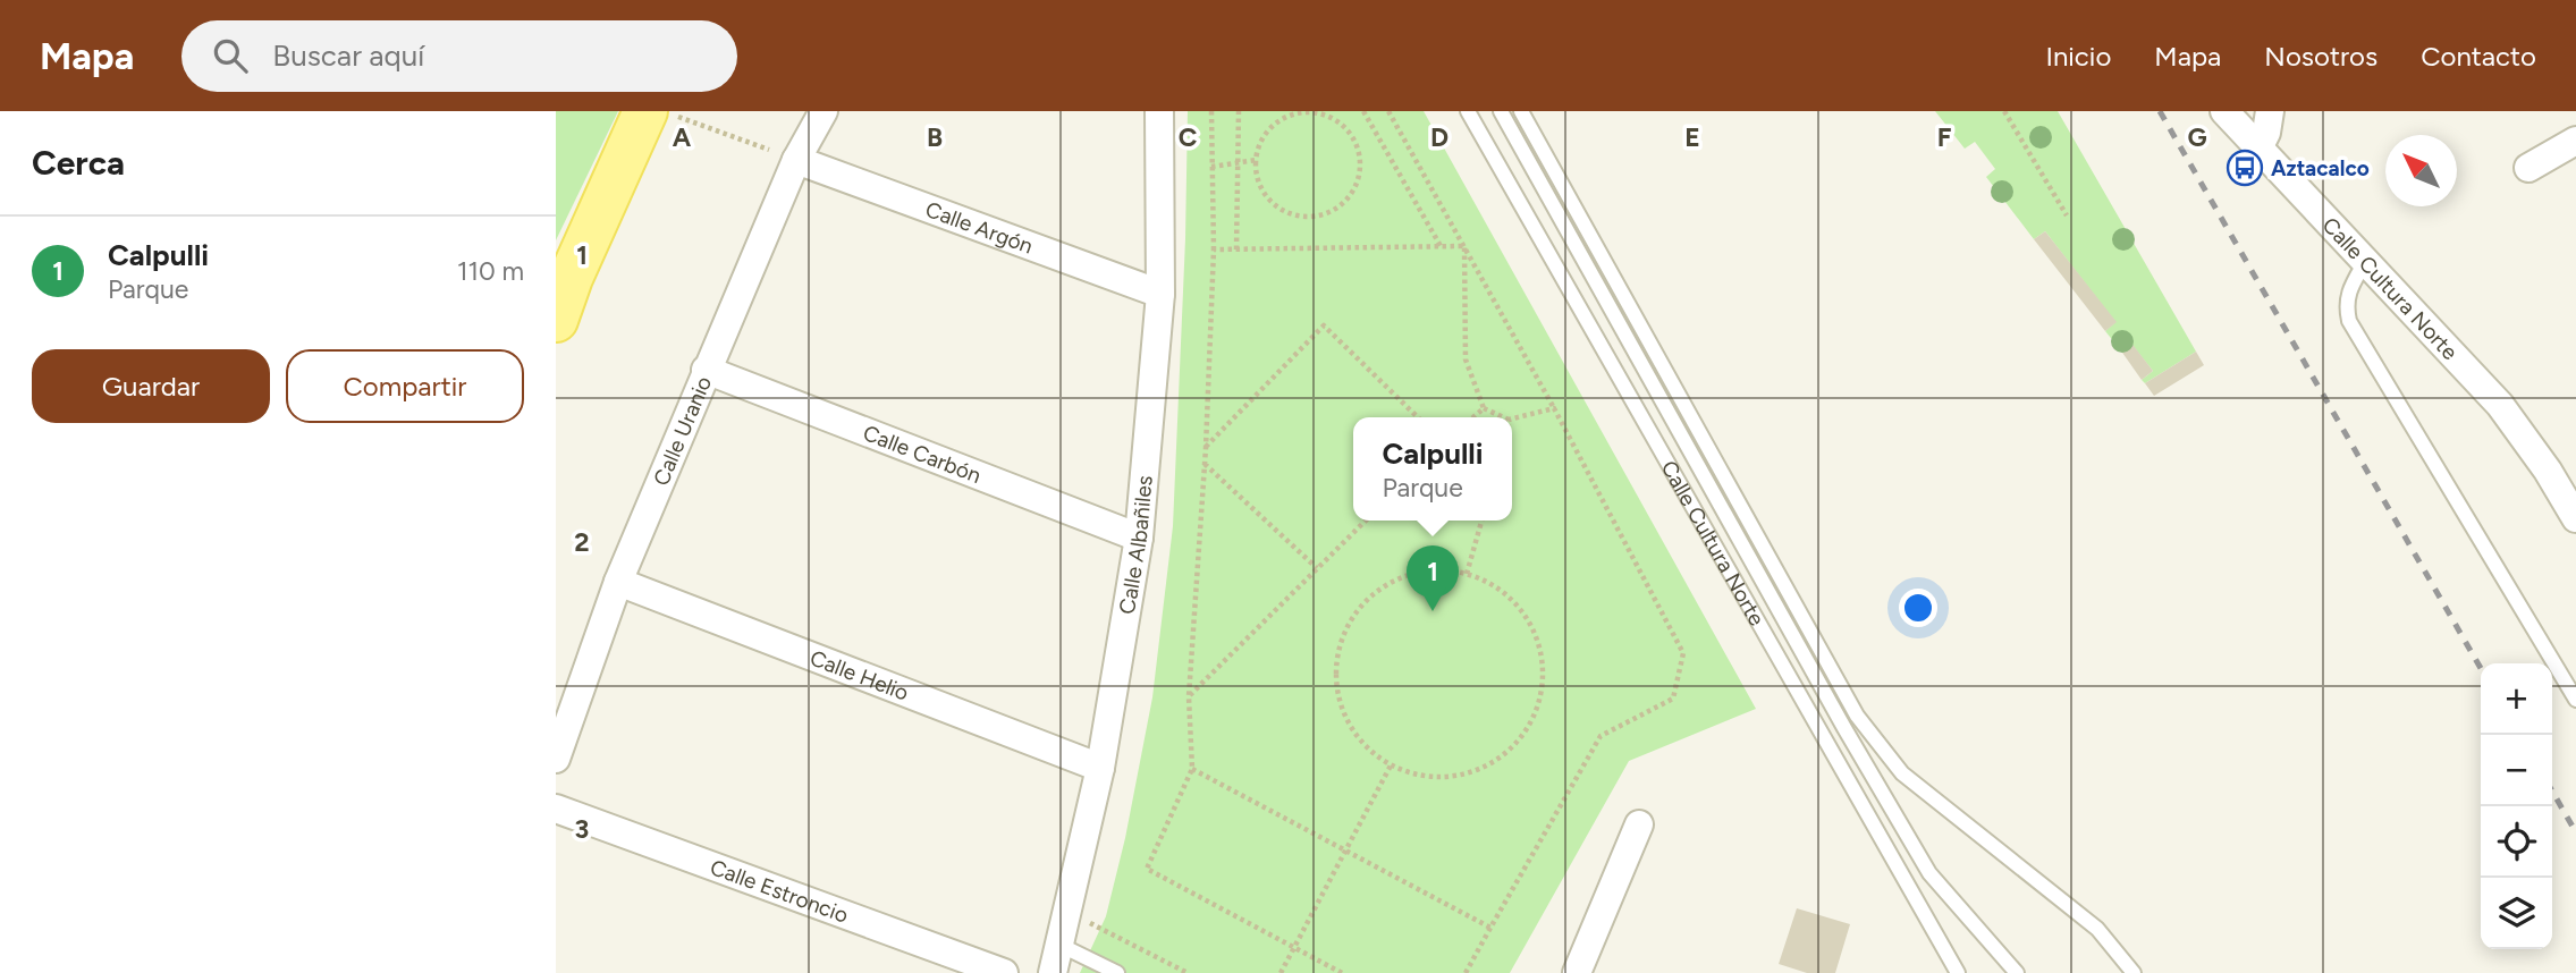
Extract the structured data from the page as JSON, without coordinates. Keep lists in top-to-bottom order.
{
  "streets": {
    "street": [
      "Calle Argón",
      "Calle Cultura Norte",
      "Calle Uranio",
      "Calle Carbón",
      "Calle Albañiles",
      "Calle Helio",
      "Calle Estroncio"
    ]
  },
  "crossings": [
    ["Calle Argón", "Calle Uranio"],
    ["Calle Argón", "Calle Albañiles"],
    ["Calle Uranio", "Calle Carbón"],
    ["Calle Uranio", "Calle Helio"],
    ["Calle Carbón", "Calle Albañiles"],
    ["Calle Albañiles", "Calle Helio"]
  ],
  "places": {
    "bus stop": ["Aztacalco"]
  },
  "north": "top left",
  "page": {
    "header": "Mapa",
    "search": "Buscar aquí",
    "nav": [
      "Inicio",
      "Mapa",
      "Nosotros",
      "Contacto"
    ],
    "heading": "Cerca",
    "list": [
      {
        "mark": "1",
        "name": "Calpulli",
        "note": "Parque",
        "value": "110 m"
      }
    ],
    "buttons": ["Guardar", "Compartir"],
    "popup": ["Calpulli", "Parque"],
    "pins": "1",
    "map_buttons": ["+", "−"]
  },
  "grid": {
    "columns": [
      "A",
      "B",
      "C",
      "D",
      "E",
      "F",
      "G"
    ],
    "rows": ["1", "2", "3"]
  }
}
